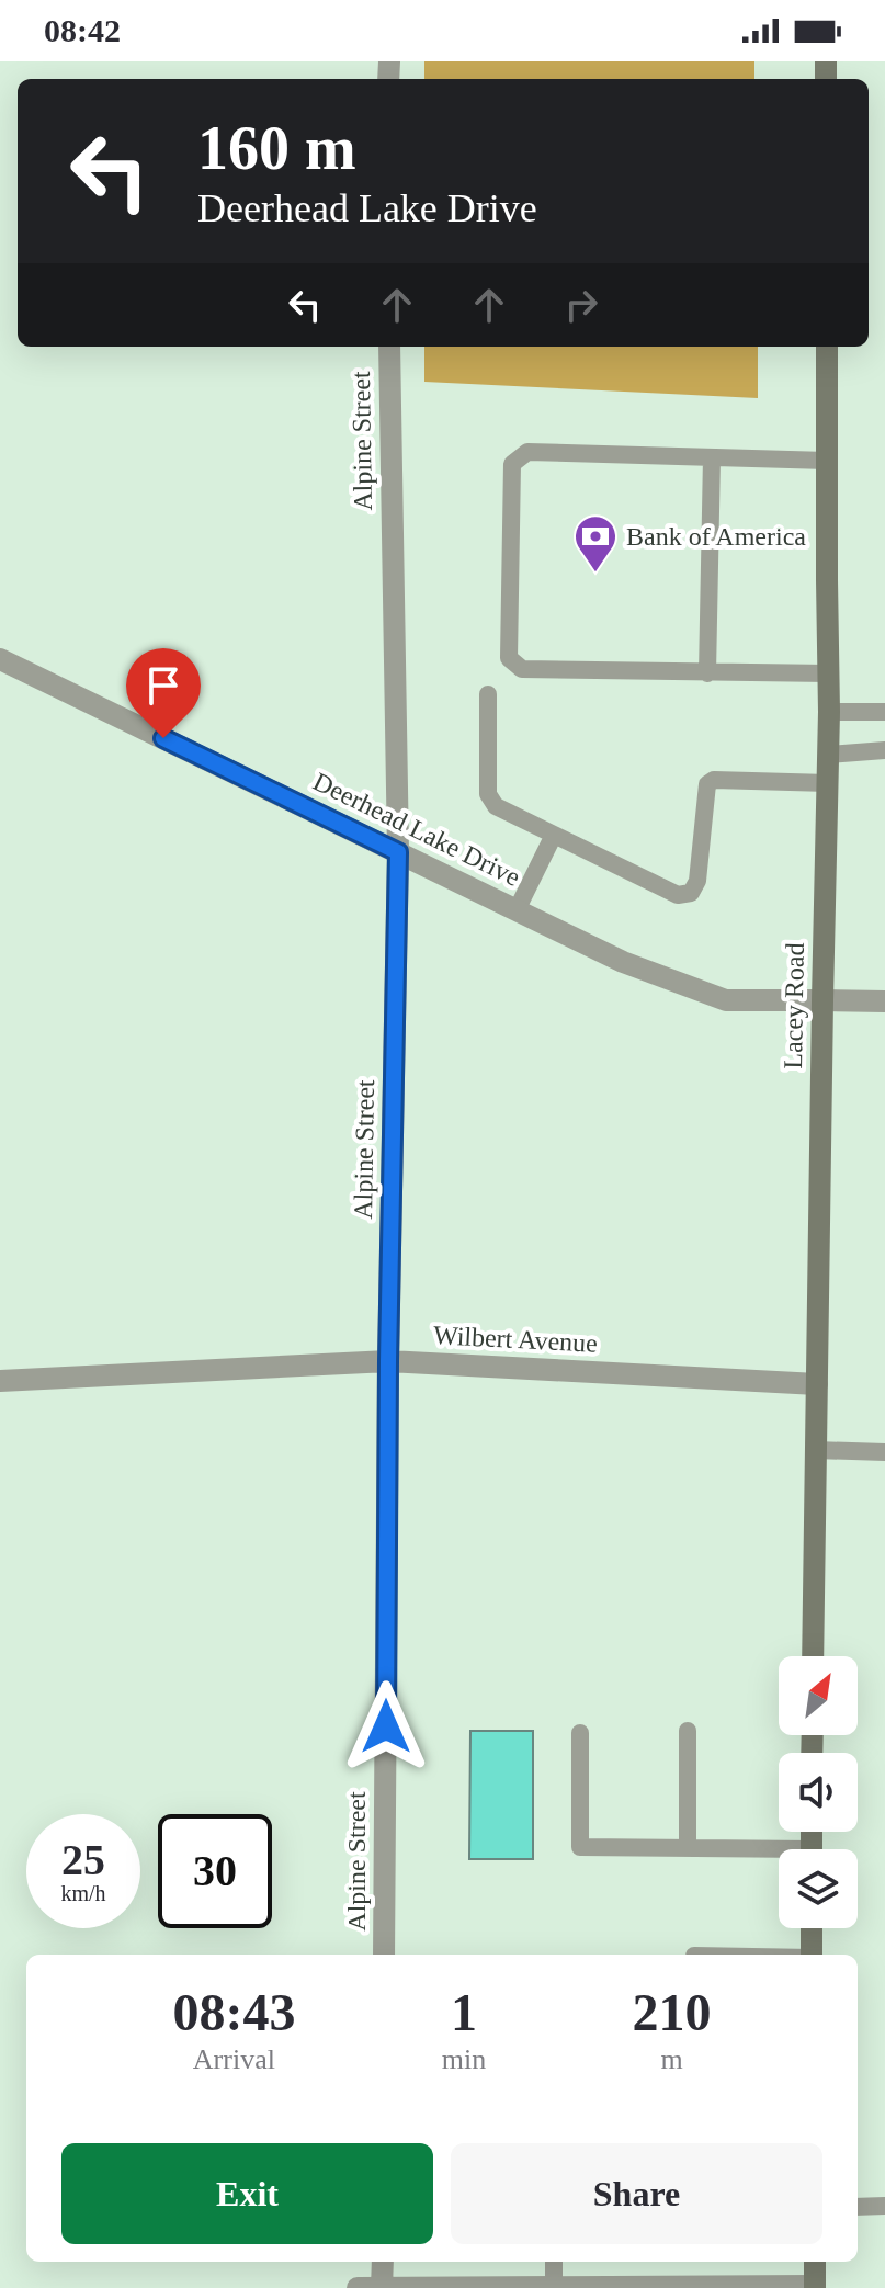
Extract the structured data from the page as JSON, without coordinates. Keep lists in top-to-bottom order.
{
  "streets": {
    "main road": ["Lacey Road"],
    "street": ["Alpine Street", "Deerhead Lake Drive", "Wilbert Avenue"]
  },
  "crossings": [
    ["Alpine Street", "Deerhead Lake Drive"],
    ["Alpine Street", "Wilbert Avenue"],
    ["Deerhead Lake Drive", "Lacey Road"],
    ["Lacey Road", "Wilbert Avenue"]
  ],
  "places": {
    "bank": ["Bank of America"]
  },
  "north": "top right",
  "page": {
    "status": "08:42",
    "turn": ["160 m", "Deerhead Lake Drive"],
    "speed": "25 km/h",
    "limit": "30",
    "eta": [
      "08:43",
      "Arrival",
      "1",
      "min",
      "210",
      "m"
    ],
    "buttons": ["Exit", "Share"]
  }
}
